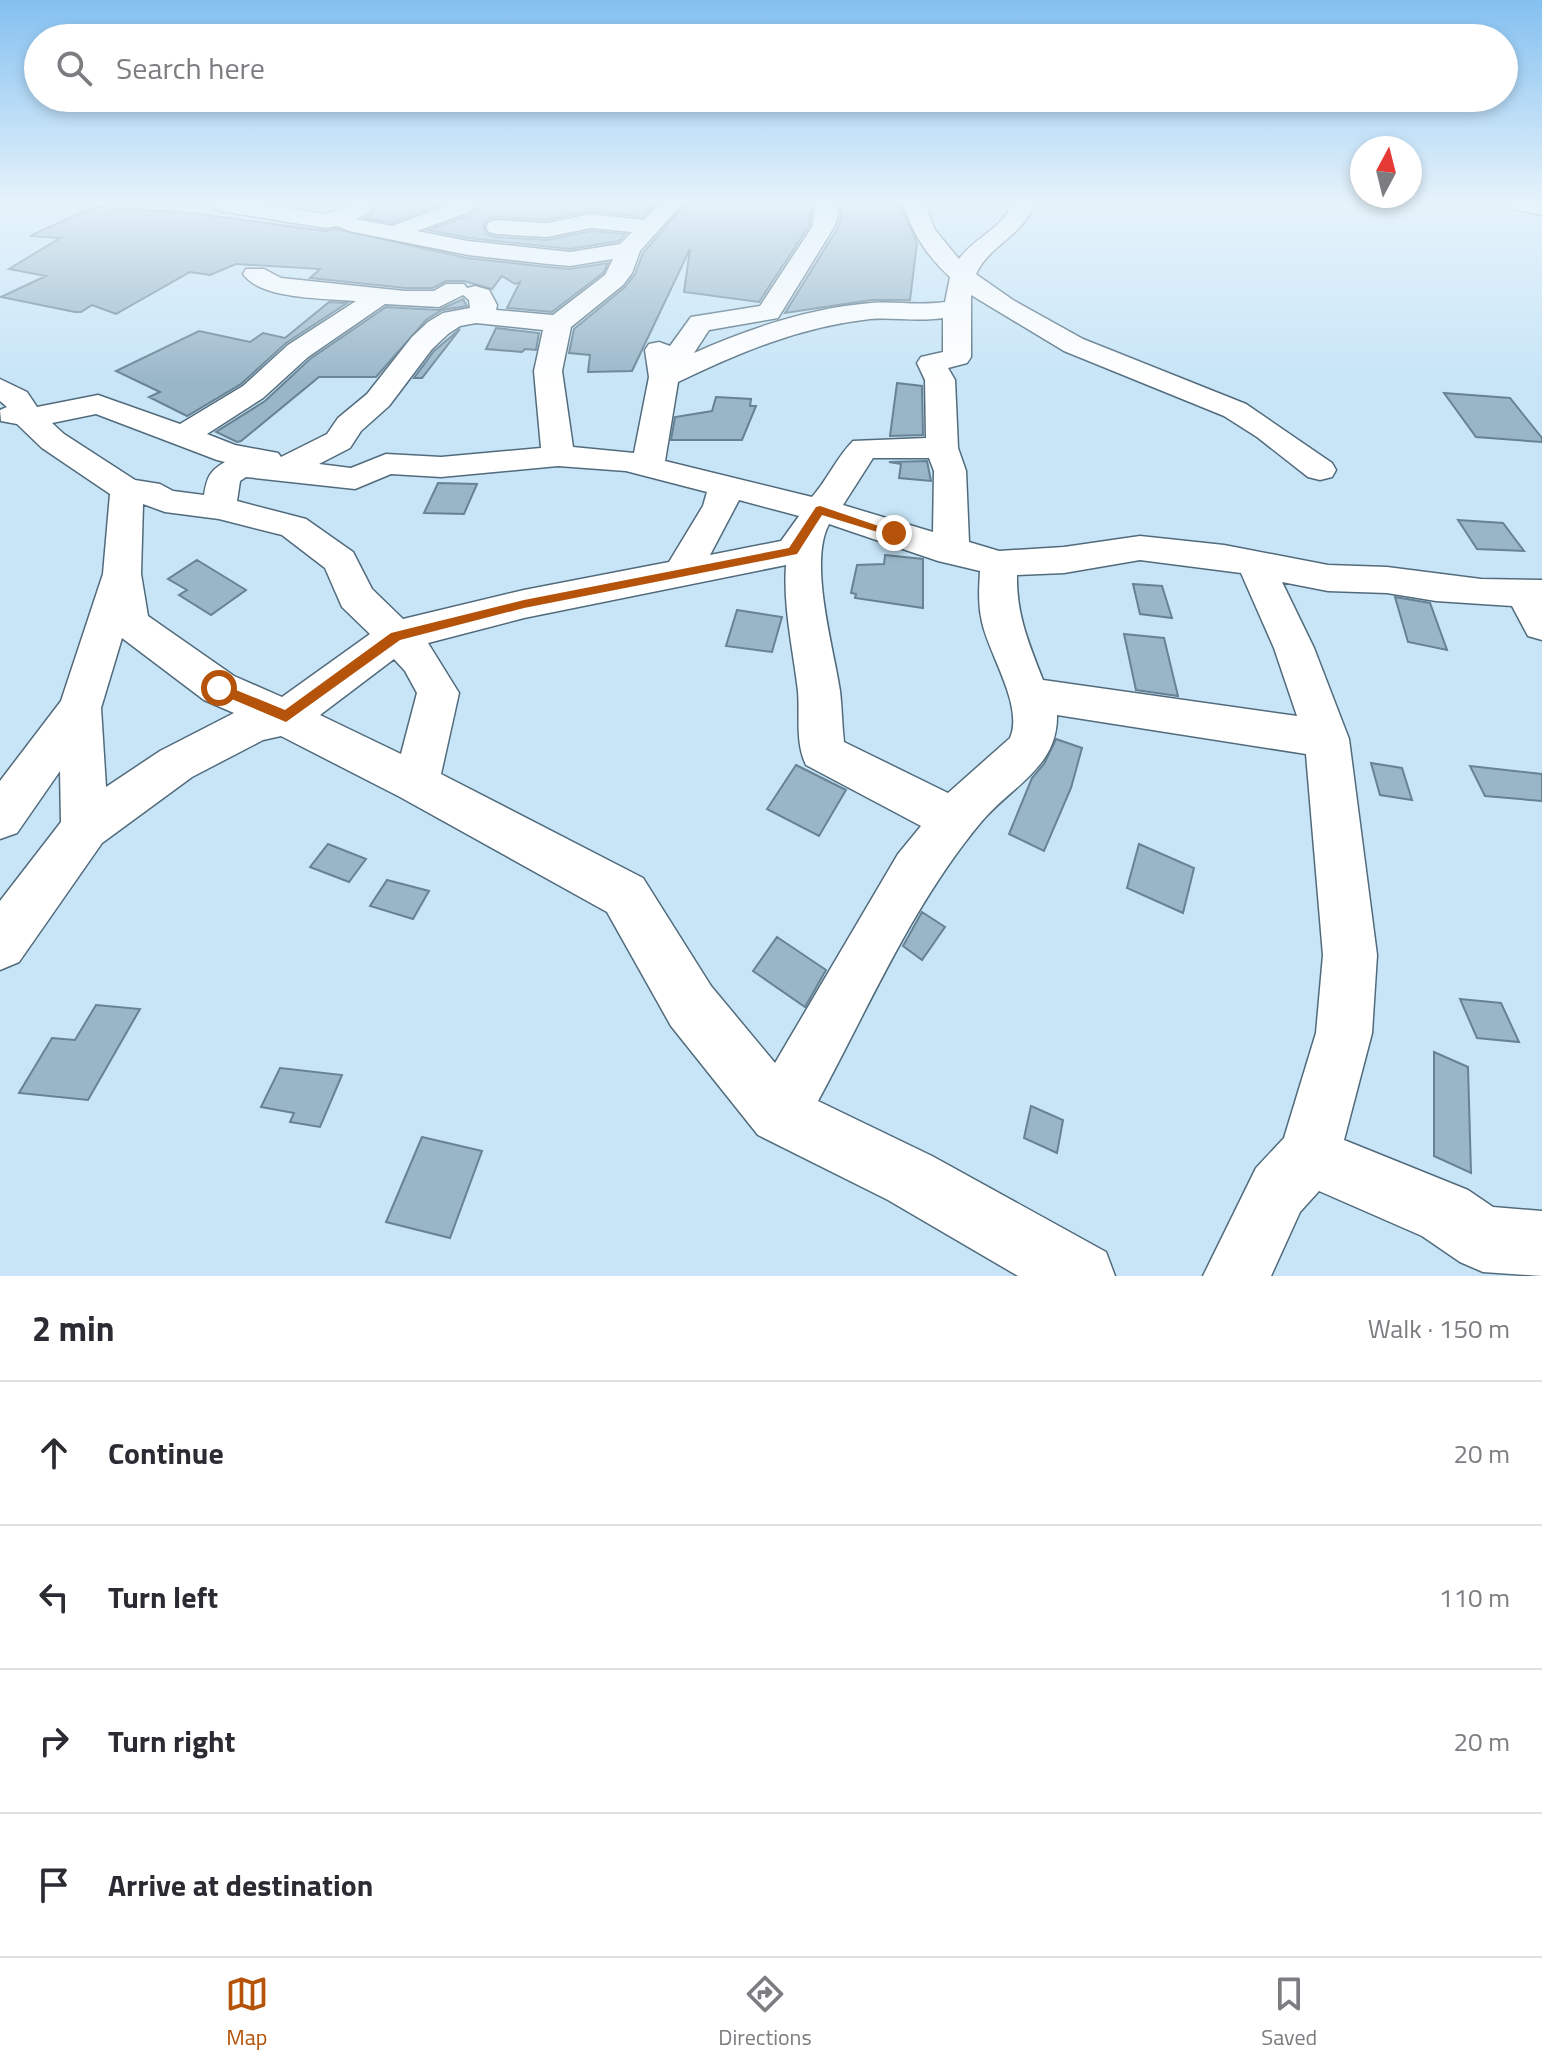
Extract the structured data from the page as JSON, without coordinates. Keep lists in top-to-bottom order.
{
  "north": "top",
  "page": {
    "search": "Search here",
    "heading": ["2 min", "Walk · 150 m"],
    "list": [
      ["Continue", "20 m"],
      ["Turn left", "110 m"],
      ["Turn right", "20 m"],
      "Arrive at destination"
    ],
    "nav": ["Map", "Directions", "Saved"]
  }
}
